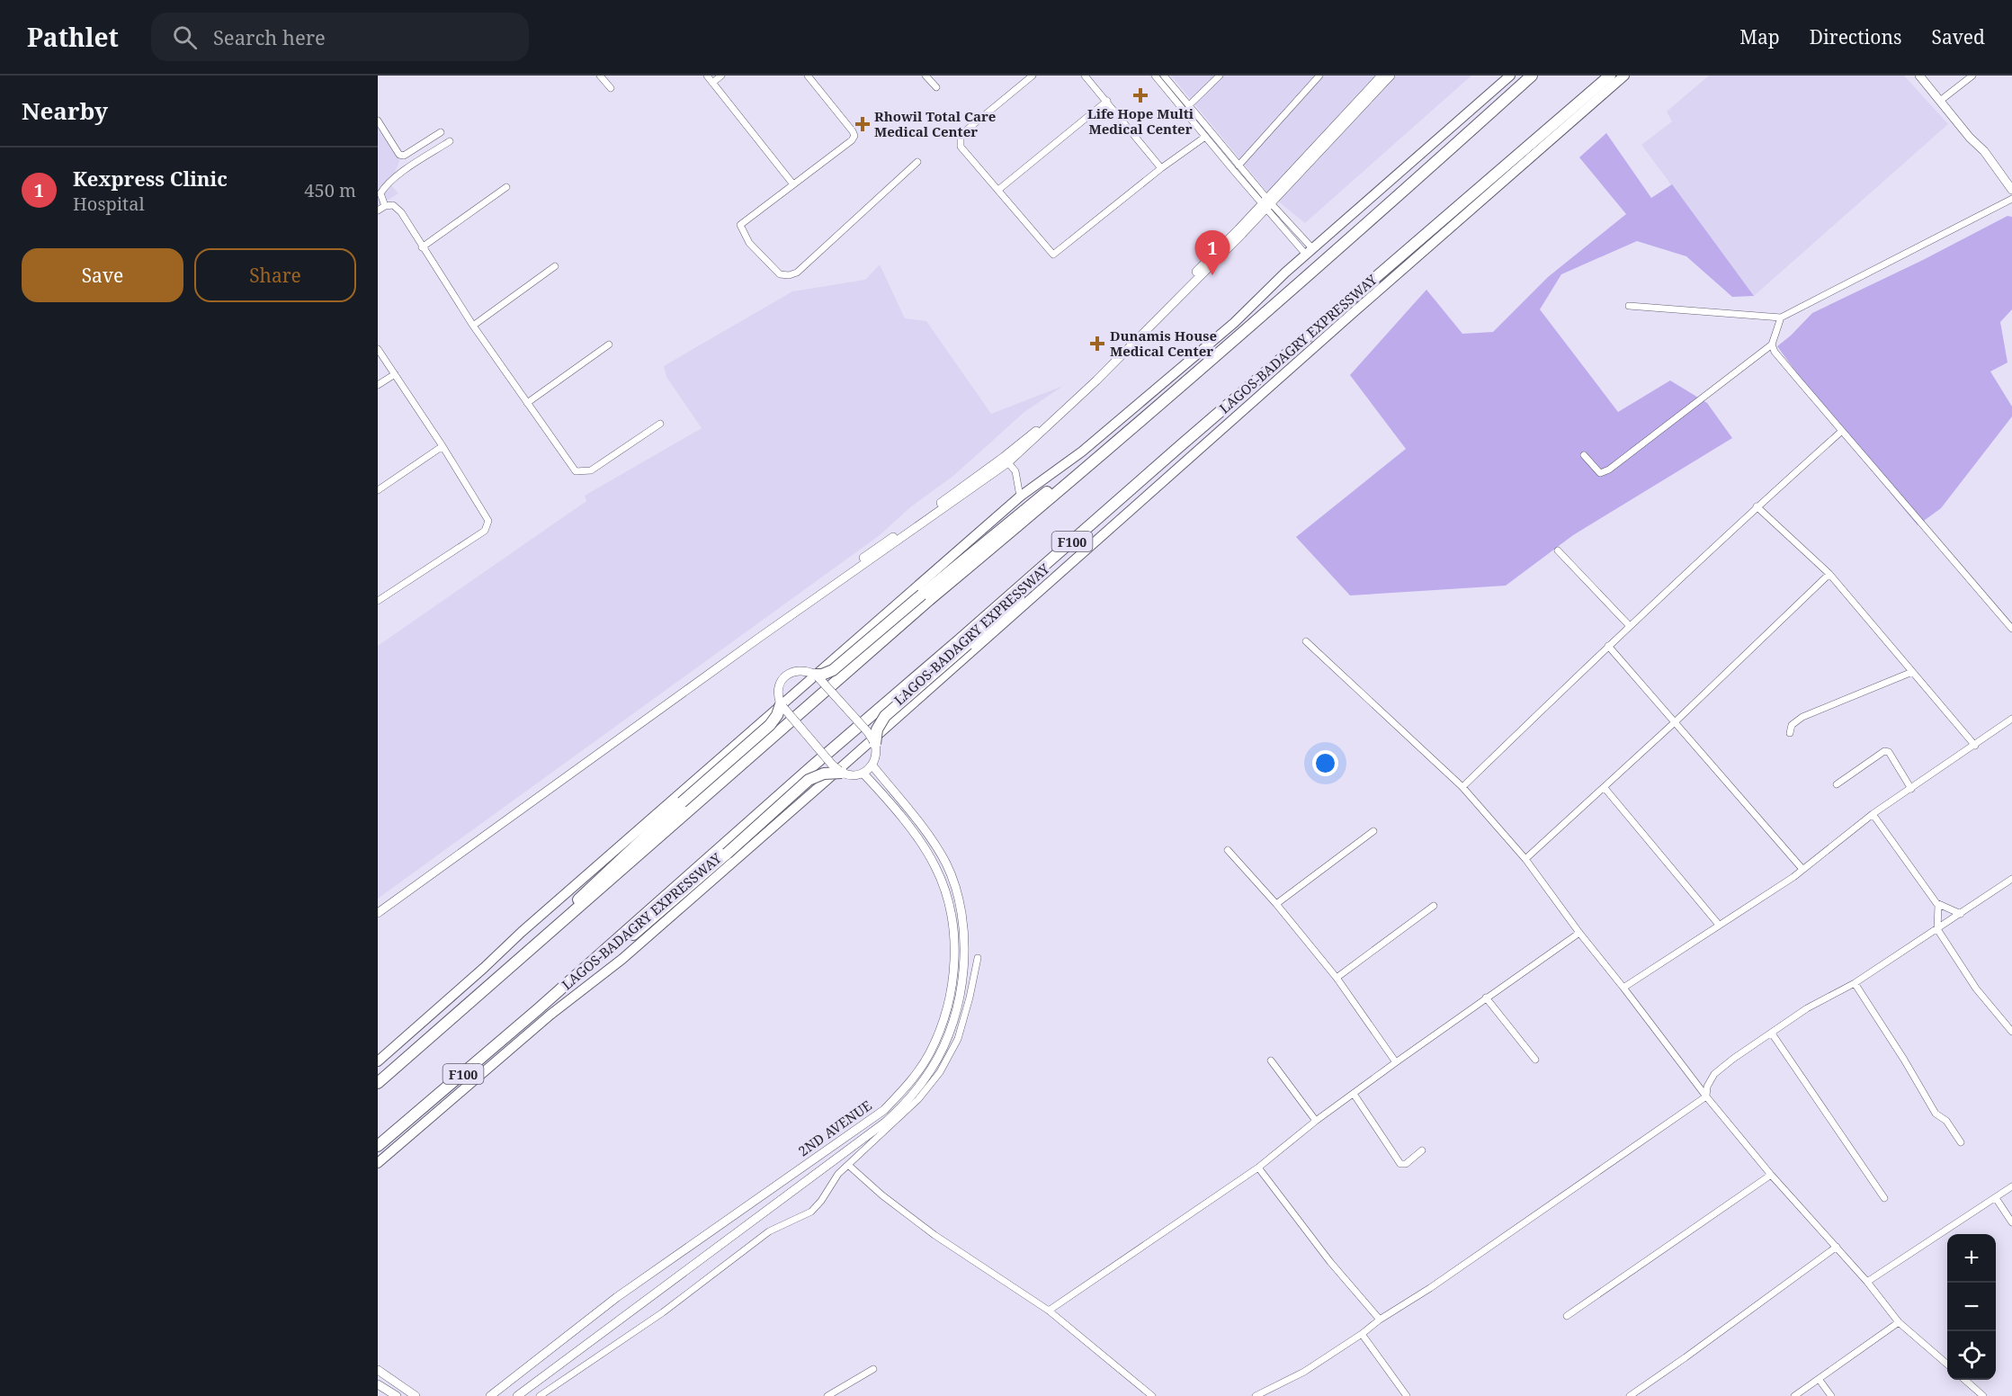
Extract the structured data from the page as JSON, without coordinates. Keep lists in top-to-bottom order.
{
  "streets": {
    "highway": ["LAGOS-BADAGRY EXPRESSWAY", "F100"],
    "main road": ["2ND AVENUE"]
  },
  "places": {
    "health": ["Life Hope Multi Medical Center", "Rhowil Total Care Medical Center", "Dunamis House Medical Center"]
  },
  "page": {
    "header": "Pathlet",
    "search": "Search here",
    "nav": ["Map", "Directions", "Saved"],
    "heading": "Nearby",
    "list": [
      {
        "mark": "1",
        "name": "Kexpress Clinic",
        "note": "Hospital",
        "value": "450 m"
      }
    ],
    "pins": "1",
    "buttons": ["Save", "Share"],
    "map_buttons": ["+", "−"]
  }
}
